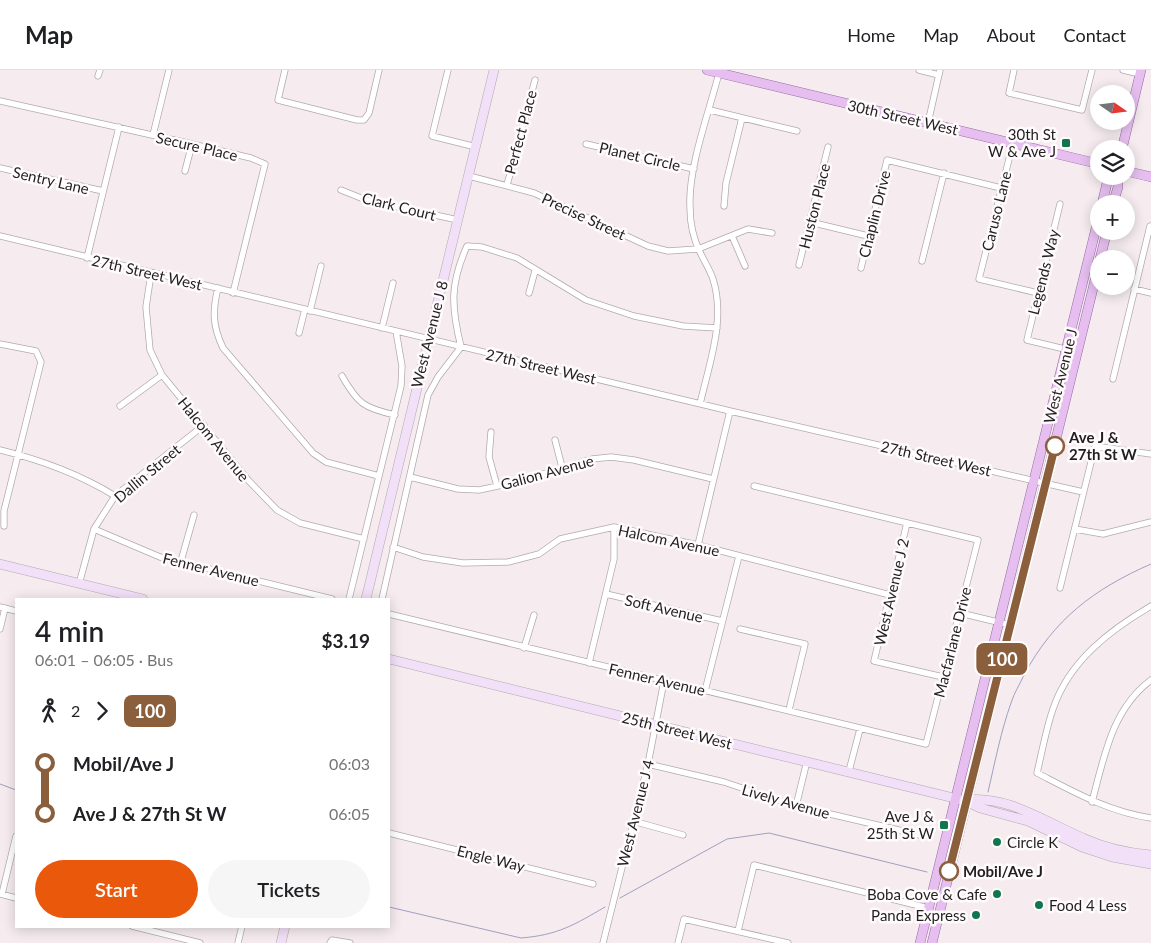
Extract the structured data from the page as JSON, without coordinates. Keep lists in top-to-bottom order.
{
  "streets": {
    "main road": ["30th Street West", "West Avenue J"],
    "street": [
      "Perfect Place",
      "Secure Place",
      "Planet Circle",
      "Sentry Lane",
      "Clark Court",
      "Huston Place",
      "Caruso Lane",
      "Chaplin Drive",
      "Precise Street",
      "27th Street West",
      "Legends Way",
      "West Avenue J 8",
      "Halcom Avenue",
      "Galion Avenue",
      "Dallin Street",
      "Fenner Avenue",
      "West Avenue J 2",
      "Soft Avenue",
      "Macfarlane Drive",
      "25th Street West",
      "Lively Avenue",
      "West Avenue J 4",
      "Engle Way"
    ]
  },
  "crossings": [
    ["30th Street West", "Caruso Lane"],
    ["Perfect Place", "Precise Street"],
    ["Secure Place", "27th Street West"],
    ["Clark Court", "West Avenue J 8"],
    ["Caruso Lane", "Legends Way"],
    ["Precise Street", "West Avenue J 8"],
    ["27th Street West", "West Avenue J 8"],
    ["27th Street West", "West Avenue J"],
    ["27th Street West", "Halcom Avenue"],
    ["Legends Way", "West Avenue J"],
    ["West Avenue J", "25th Street West"],
    ["Halcom Avenue", "Dallin Street"],
    ["Halcom Avenue", "West Avenue J 2"],
    ["Dallin Street", "Fenner Avenue"],
    ["Fenner Avenue", "Macfarlane Drive"],
    ["Fenner Avenue", "West Avenue J 4"],
    ["West Avenue J 2", "Macfarlane Drive"],
    ["25th Street West", "West Avenue J 4"],
    ["Lively Avenue", "West Avenue J 4"]
  ],
  "places": {
    "transit": ["30th St W & Ave J", "Ave J & 25th St W"],
    "other": [
      "Ave J & 27th St W",
      "Circle K",
      "Mobil/Ave J",
      "Boba Cove & Cafe",
      "Food 4 Less",
      "Panda Express"
    ]
  },
  "lines": ["bus line 100"],
  "north": "right",
  "page": {
    "header": "Map",
    "nav": [
      "Home",
      "Map",
      "About",
      "Contact"
    ],
    "on_map": "100",
    "map_buttons": ["+", "−"],
    "heading": ["4 min", "06:01 – 06:05 · Bus", "$3.19"],
    "legs": ["2", "100"],
    "list": [
      {
        "name": "Mobil/Ave J",
        "value": "06:03"
      },
      {
        "name": "Ave J & 27th St W",
        "value": "06:05"
      }
    ],
    "buttons": ["Start", "Tickets"]
  }
}
